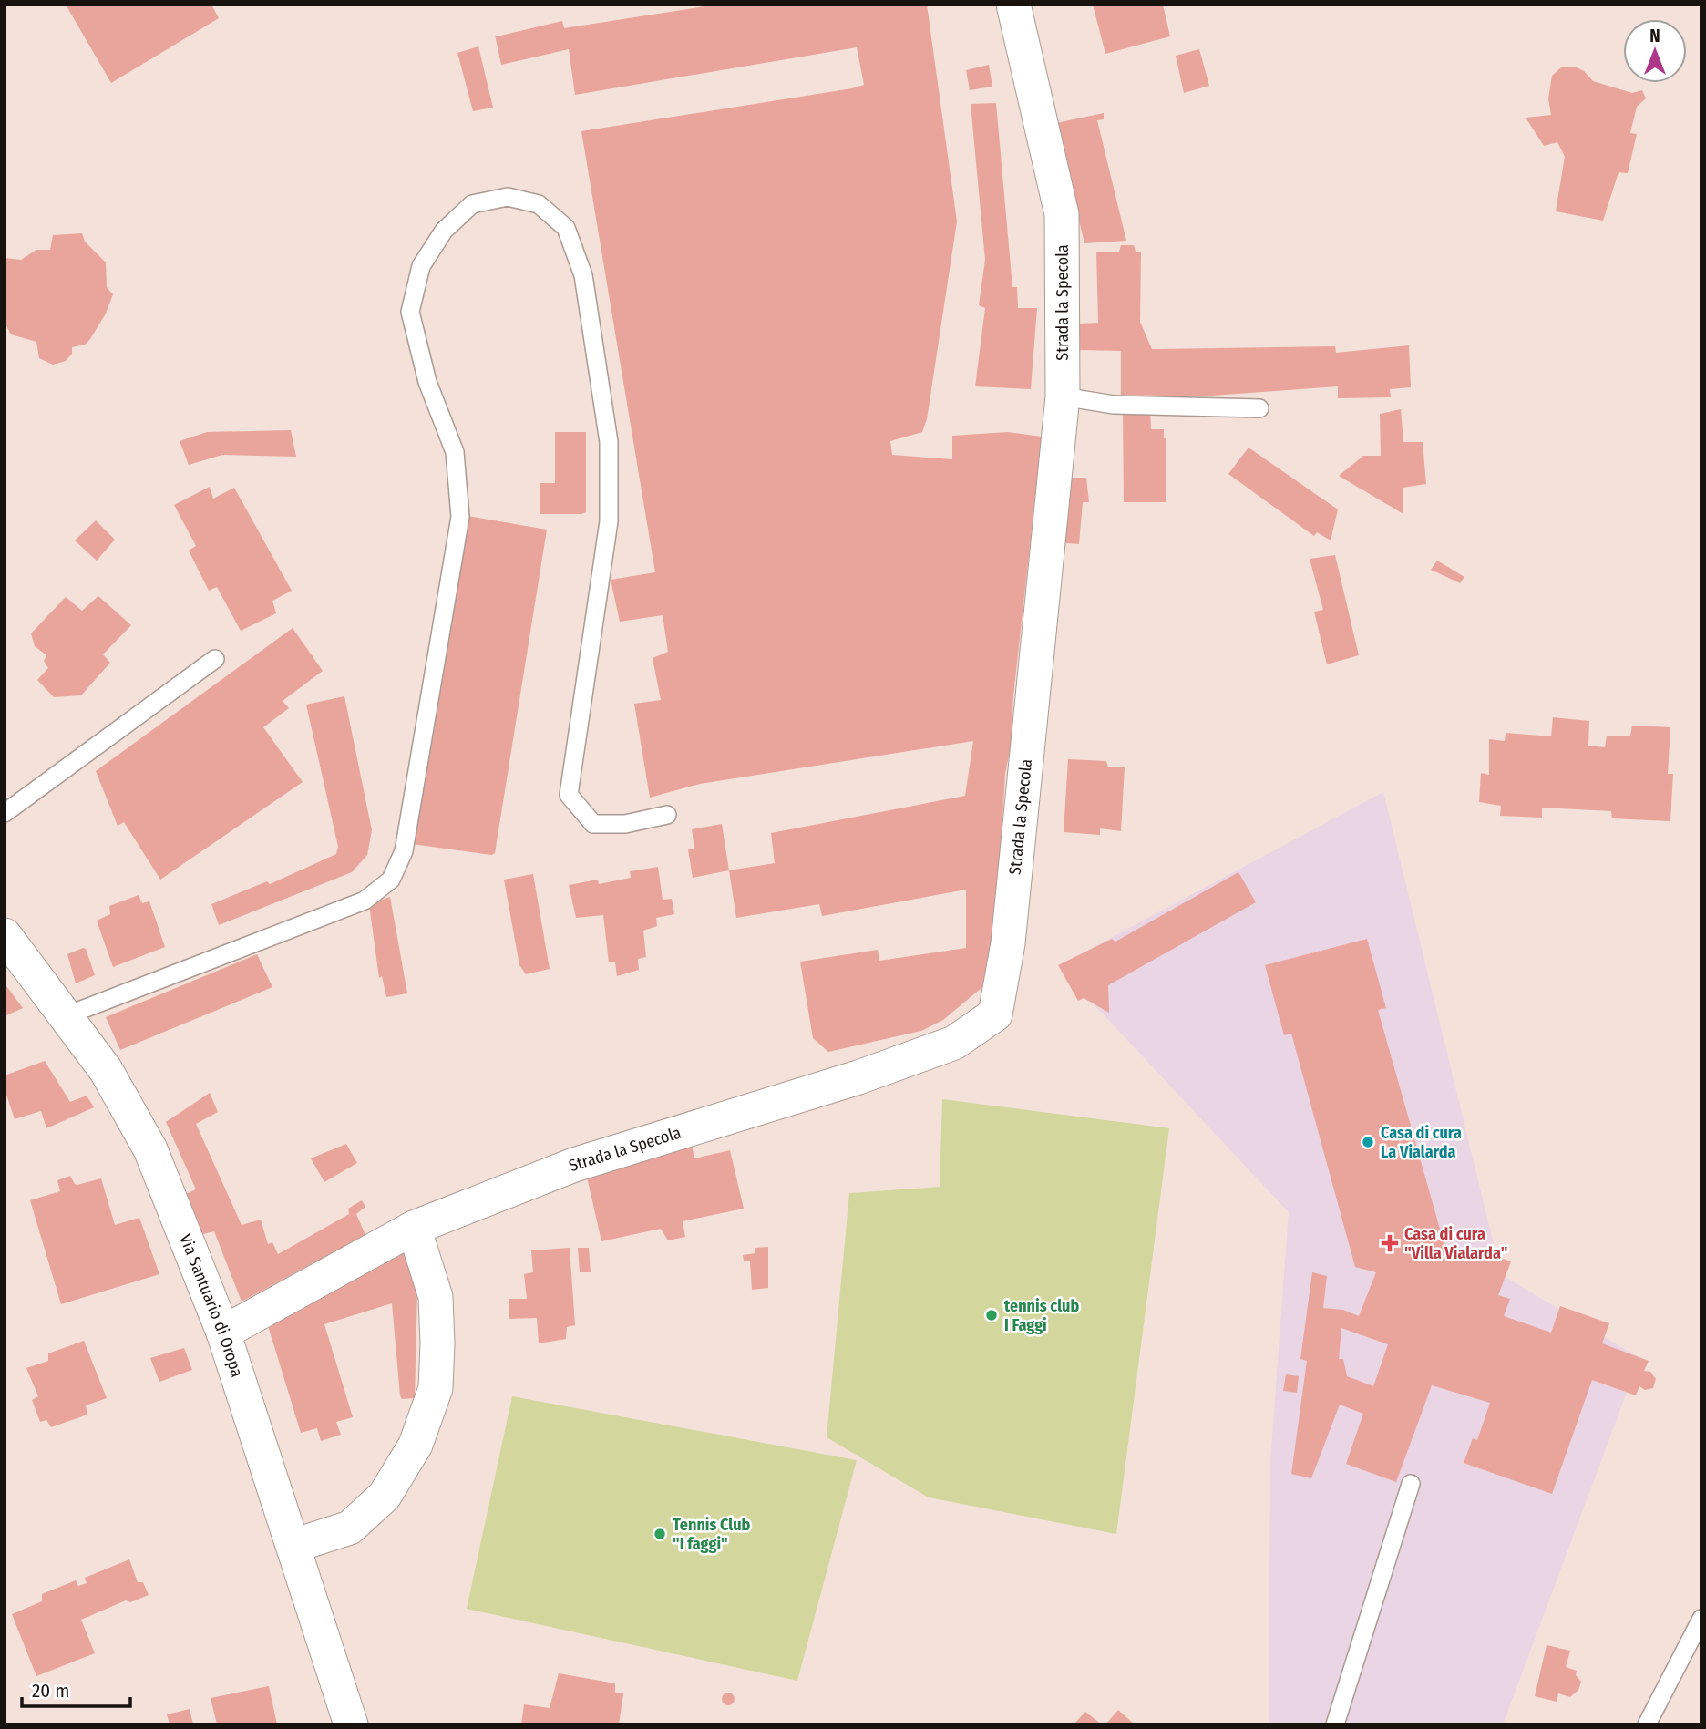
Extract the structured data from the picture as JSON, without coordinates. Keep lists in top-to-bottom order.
{
  "streets": {
    "street": ["Strada la Specola", "Via Santuario di Oropa"]
  },
  "crossings": [
    ["Strada la Specola", "Via Santuario di Oropa"]
  ],
  "places": {
    "other": ["Casa di cura La Vialarda", "tennis club I Faggi", "Tennis Club \"I faggi\""],
    "health": ["Casa di cura \"Villa Vialarda\""]
  },
  "scale_bar": "20 m",
  "north": "top"
}
